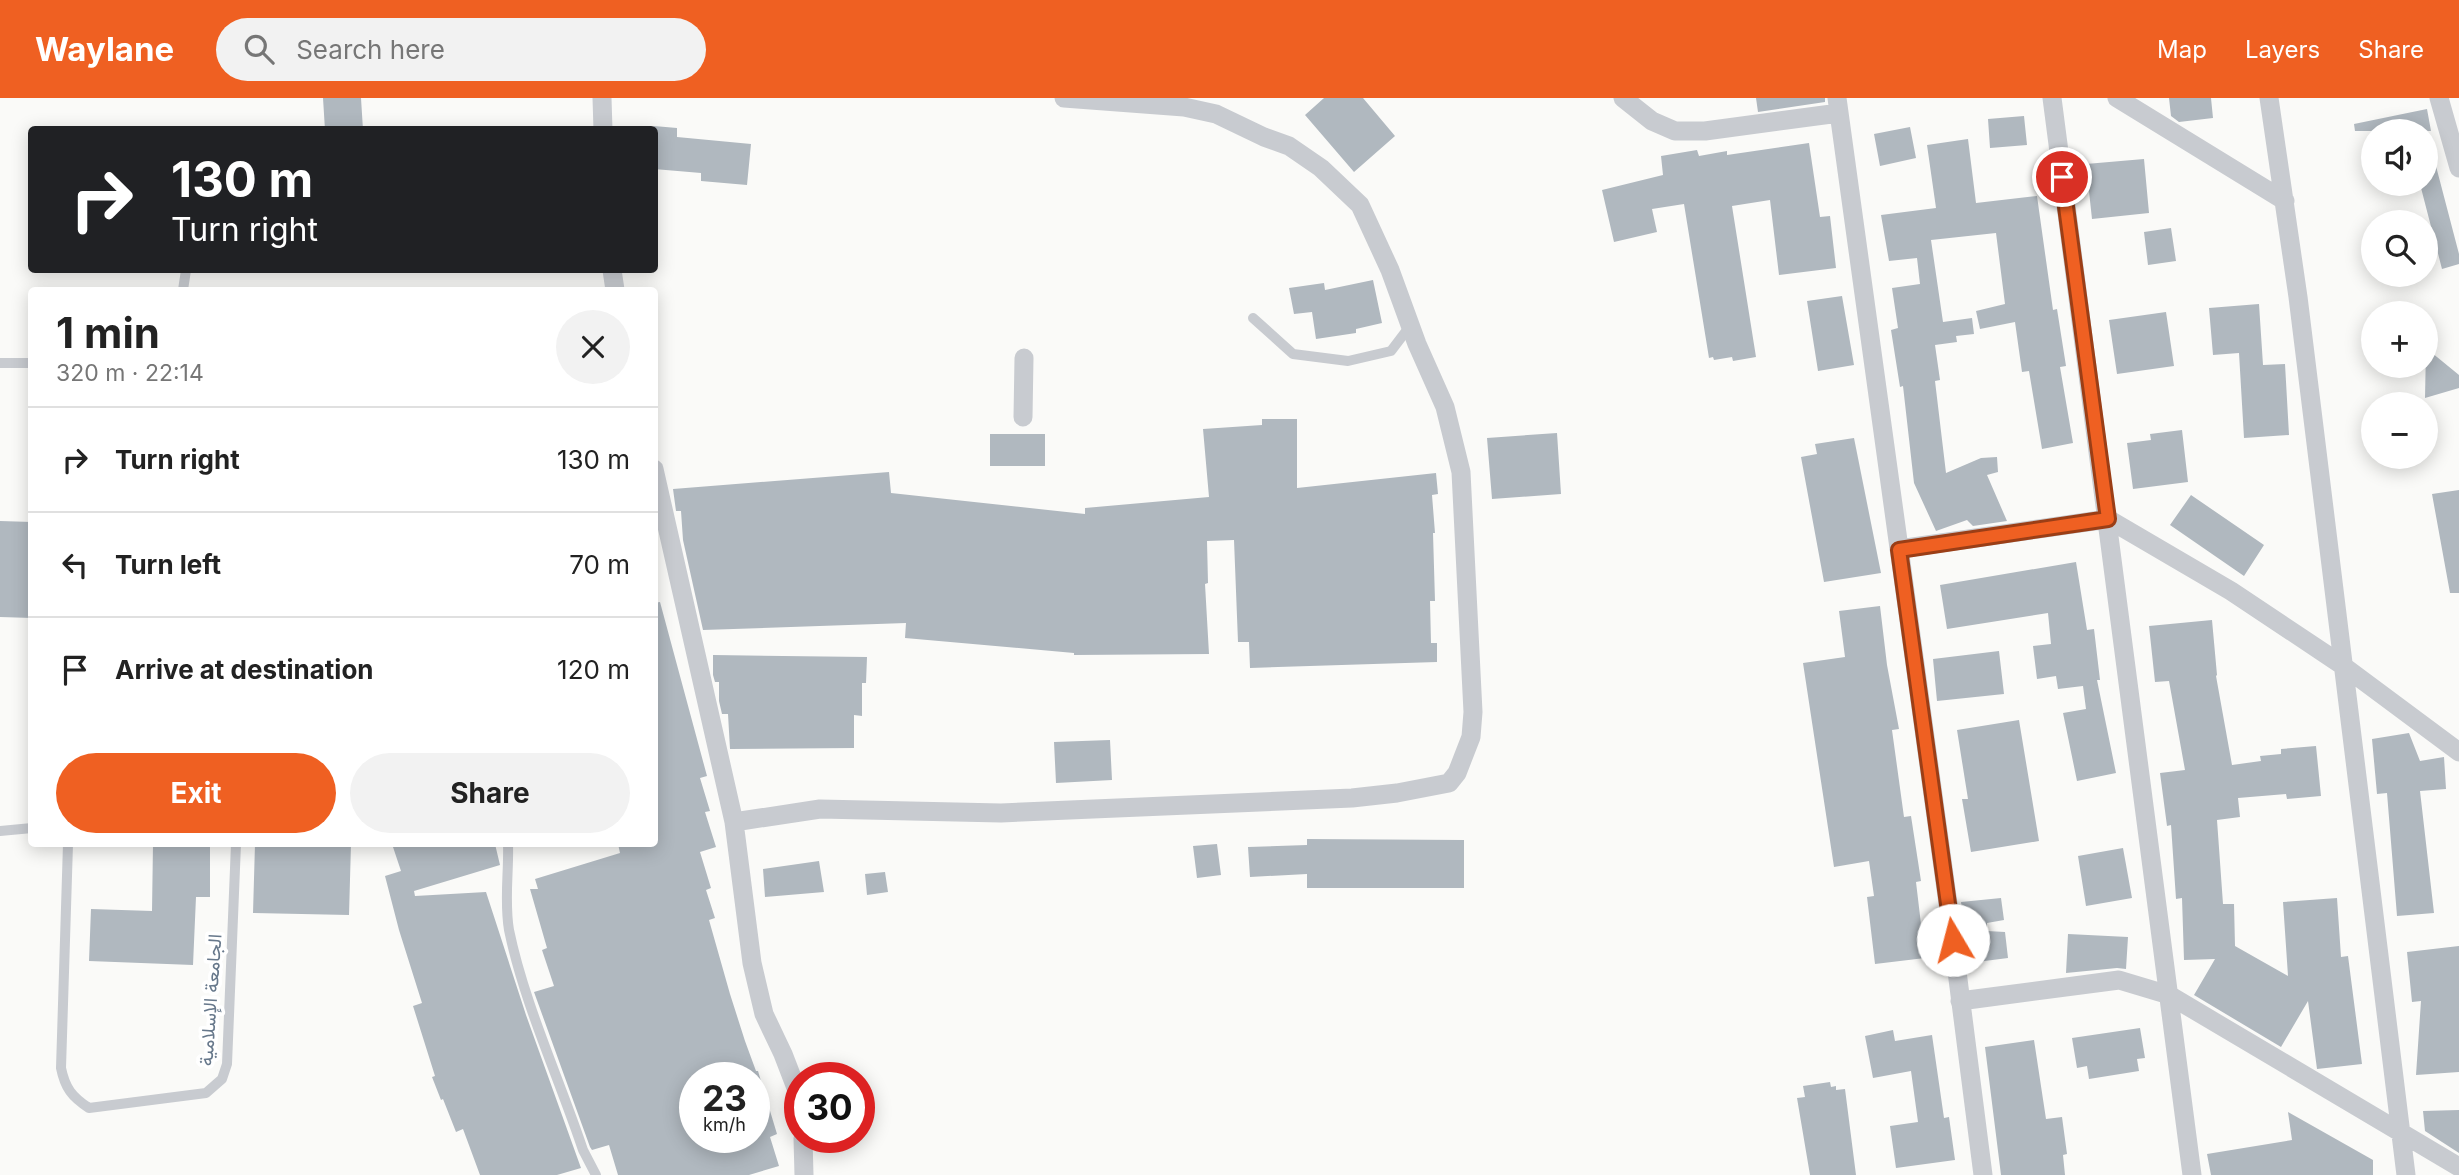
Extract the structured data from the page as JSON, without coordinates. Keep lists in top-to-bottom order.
{
  "streets": {
    "lane": ["الجامعة الإسلامية"]
  },
  "page": {
    "header": "Waylane",
    "search": "Search here",
    "nav": ["Map", "Layers", "Share"],
    "map_buttons": ["+", "−"],
    "turn": ["130 m", "Turn right"],
    "heading": ["1 min", "320 m · 22:14"],
    "list": [
      {
        "name": "Turn right",
        "value": "130 m"
      },
      {
        "name": "Turn left",
        "value": "70 m"
      },
      {
        "name": "Arrive at destination",
        "value": "120 m"
      }
    ],
    "buttons": ["Exit", "Share"],
    "speed": "23 km/h",
    "limit": "30"
  }
}
